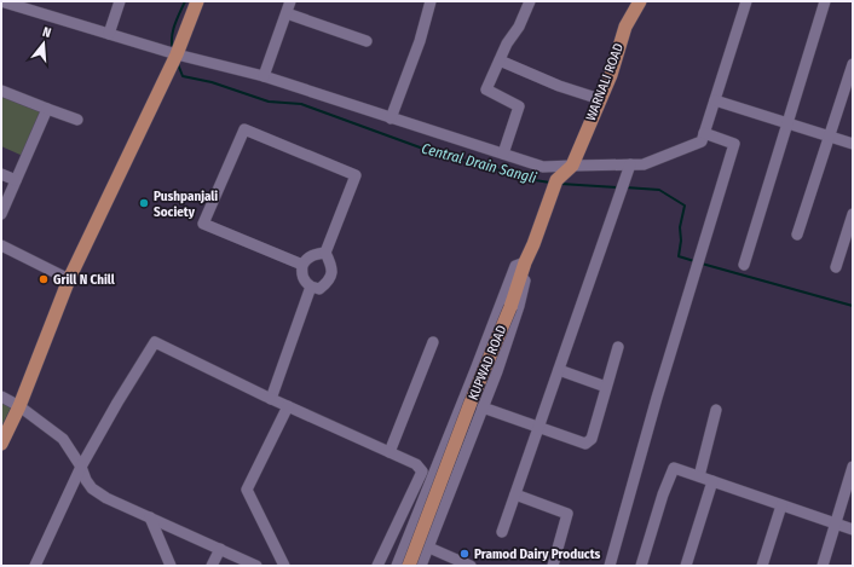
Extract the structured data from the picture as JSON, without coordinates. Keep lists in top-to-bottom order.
{
  "streets": {
    "main road": ["WARNALI ROAD", "KUPWAD ROAD"]
  },
  "crossings": [
    ["WARNALI ROAD", "KUPWAD ROAD"]
  ],
  "water": ["Central Drain Sangli"],
  "places": ["Pushpanjali Society", "Grill N Chill", "Pramod Dairy Products"],
  "north": "top"
}
